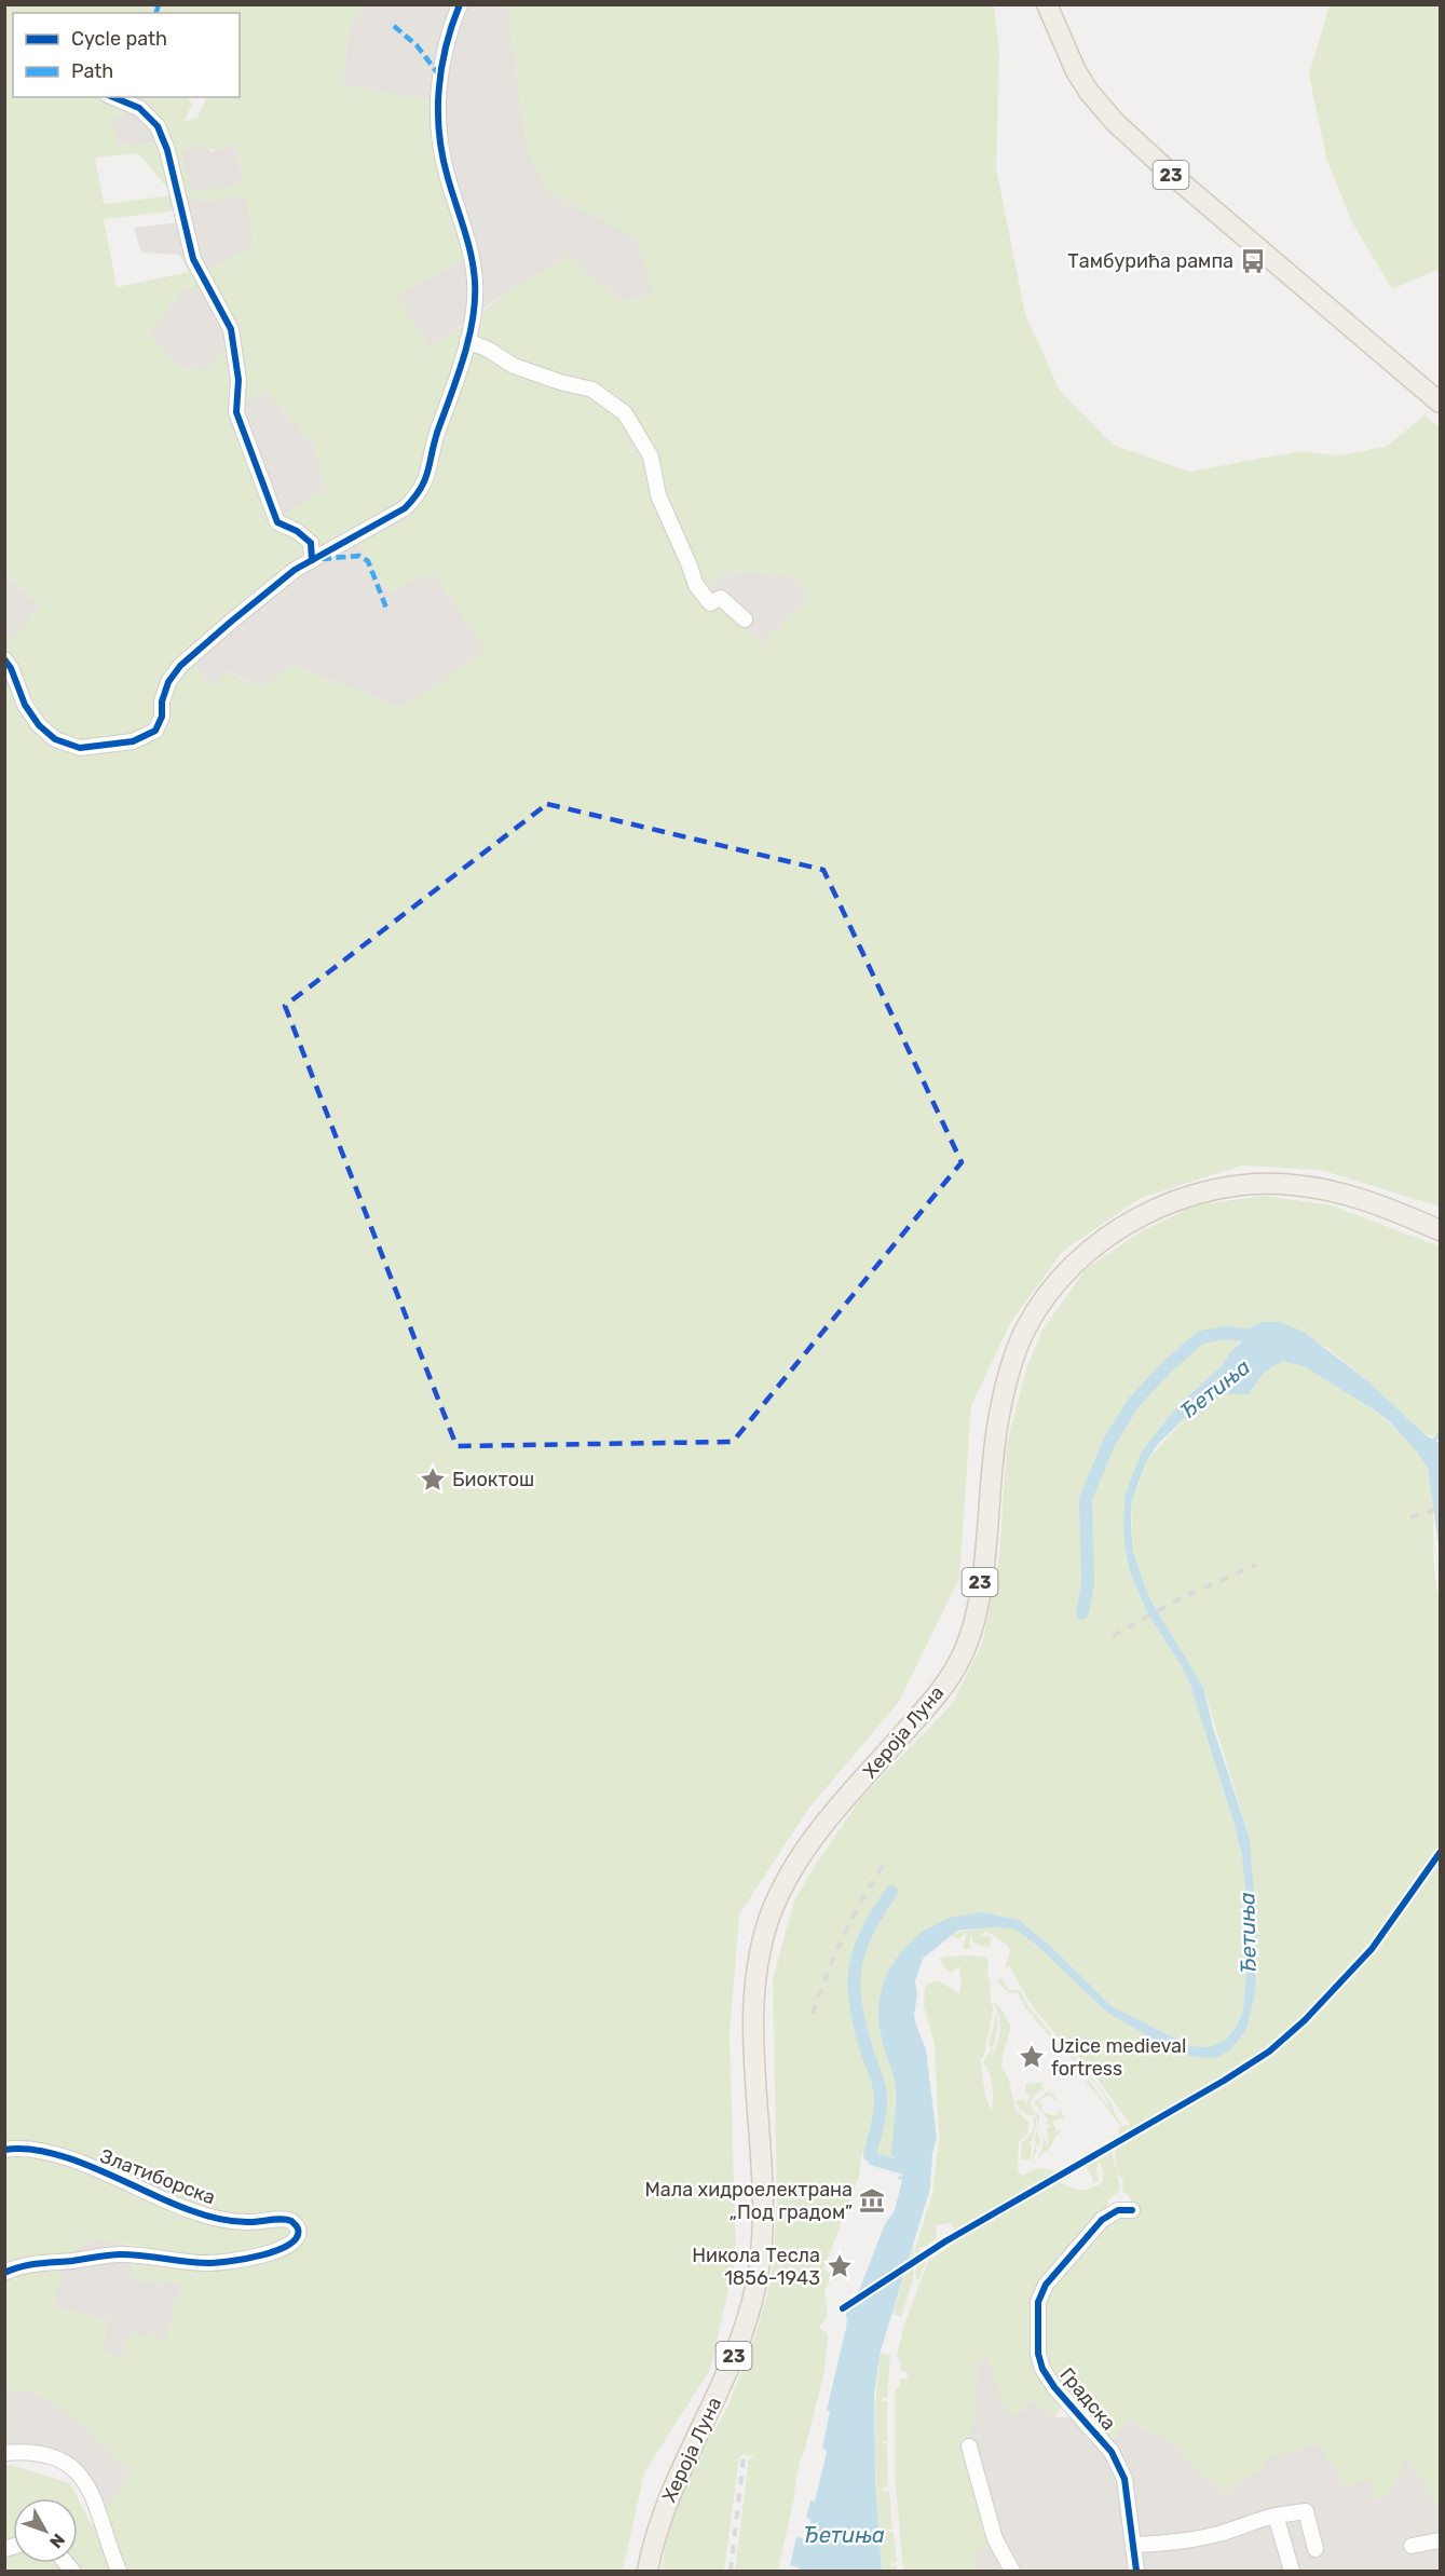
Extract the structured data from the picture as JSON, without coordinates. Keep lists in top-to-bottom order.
{
  "streets": {
    "main road": ["23", "Хероја Луна"],
    "street": ["Златиборска", "Градска"]
  },
  "water": ["Ђетиња"],
  "places": {
    "bus stop": ["Тамбурића рампа"],
    "place": ["Биоктош", "Uzice medieval fortress", "Никола Тесла 1856-1943"],
    "museum": ["Мала хидроелектрана „Под градом”"]
  },
  "legend": ["Cycle path", "Path"],
  "north": "bottom right"
}
